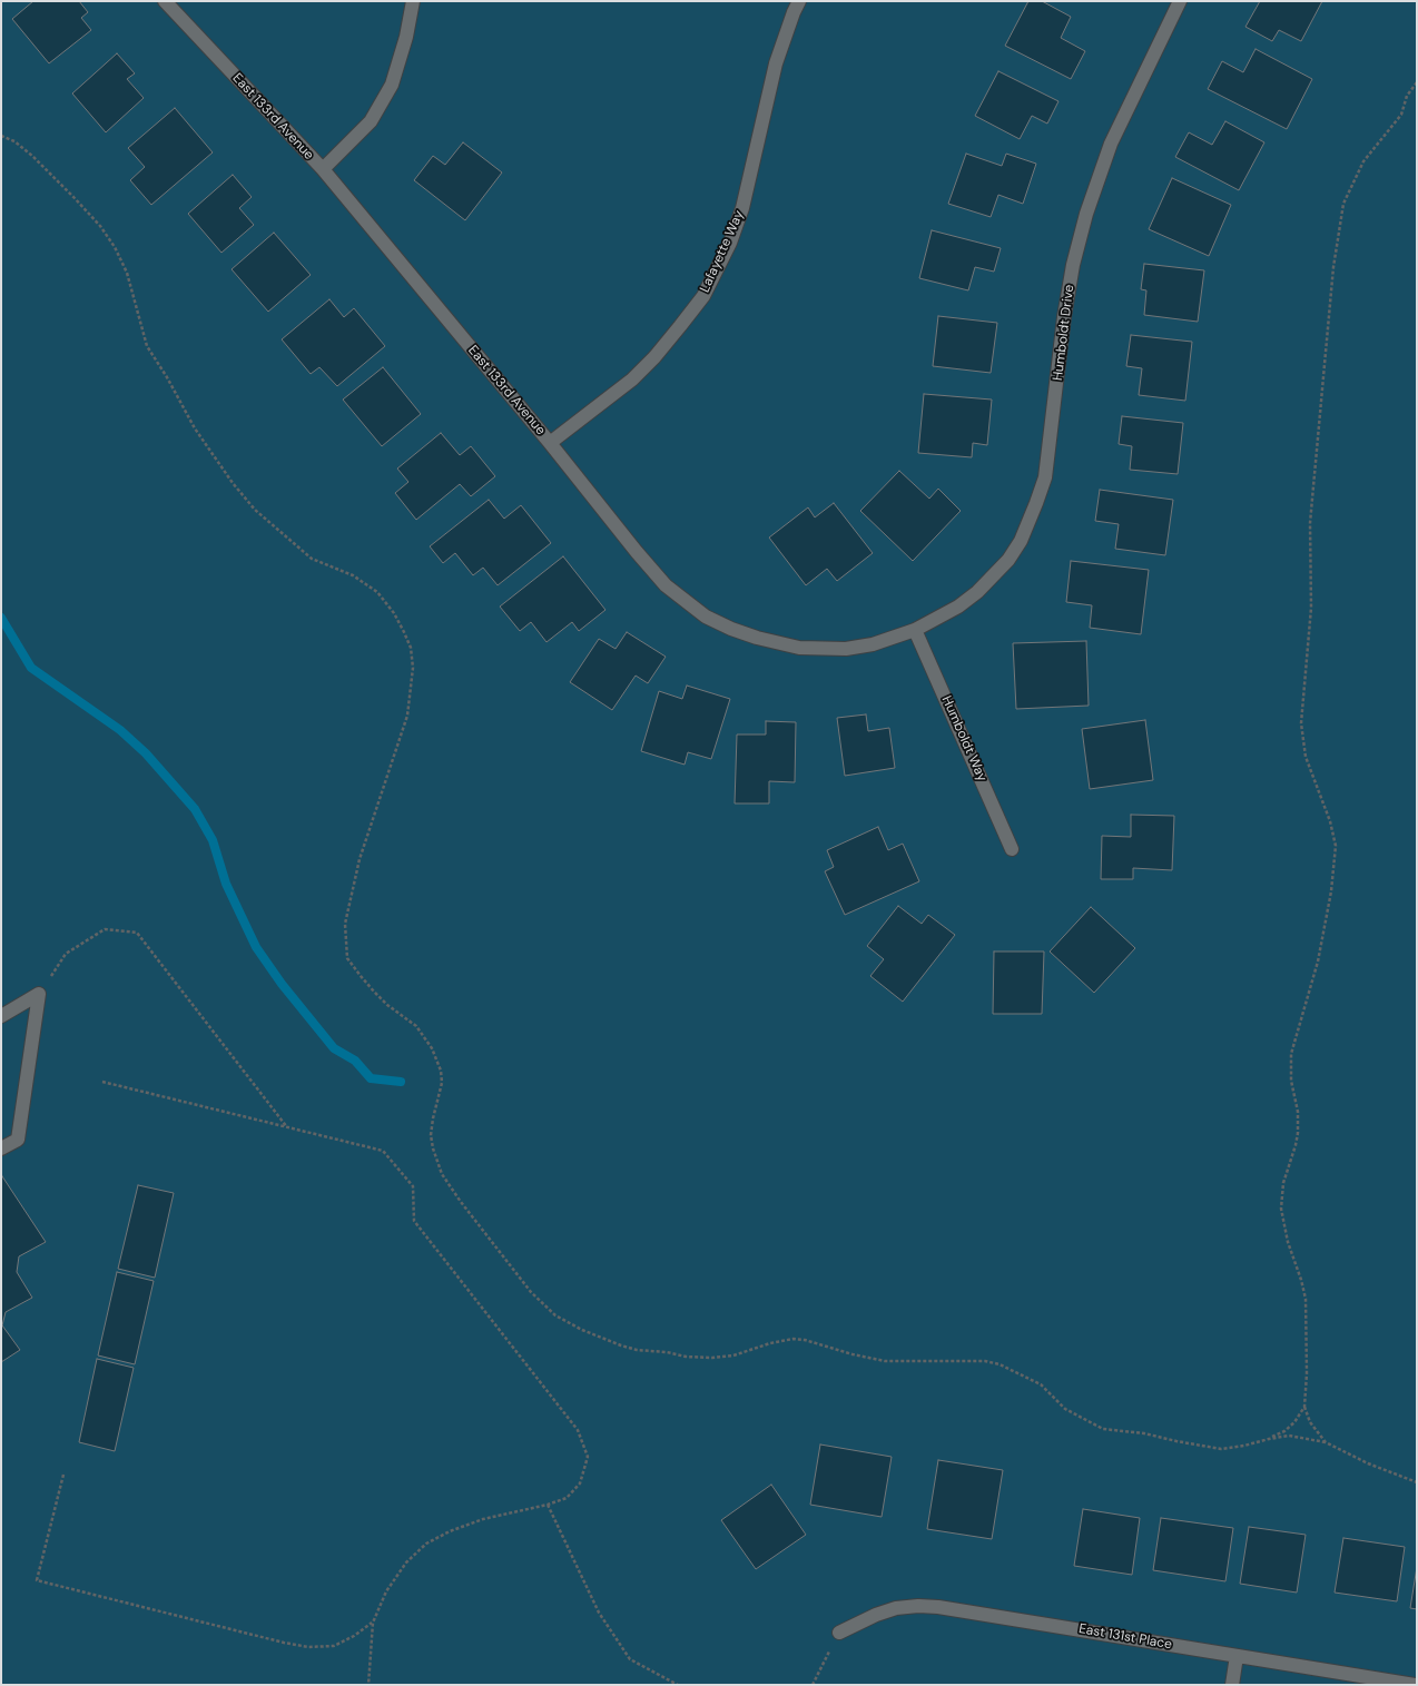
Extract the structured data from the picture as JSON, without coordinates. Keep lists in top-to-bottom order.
{
  "streets": {
    "street": [
      "East 133rd Avenue",
      "Lafayette Way",
      "Humboldt Drive",
      "Humboldt Way",
      "East 131st Place"
    ]
  },
  "crossings": [
    ["East 133rd Avenue", "Lafayette Way"],
    ["East 133rd Avenue", "Humboldt Drive"],
    ["East 133rd Avenue", "Humboldt Way"],
    ["Humboldt Drive", "Humboldt Way"]
  ]
}
